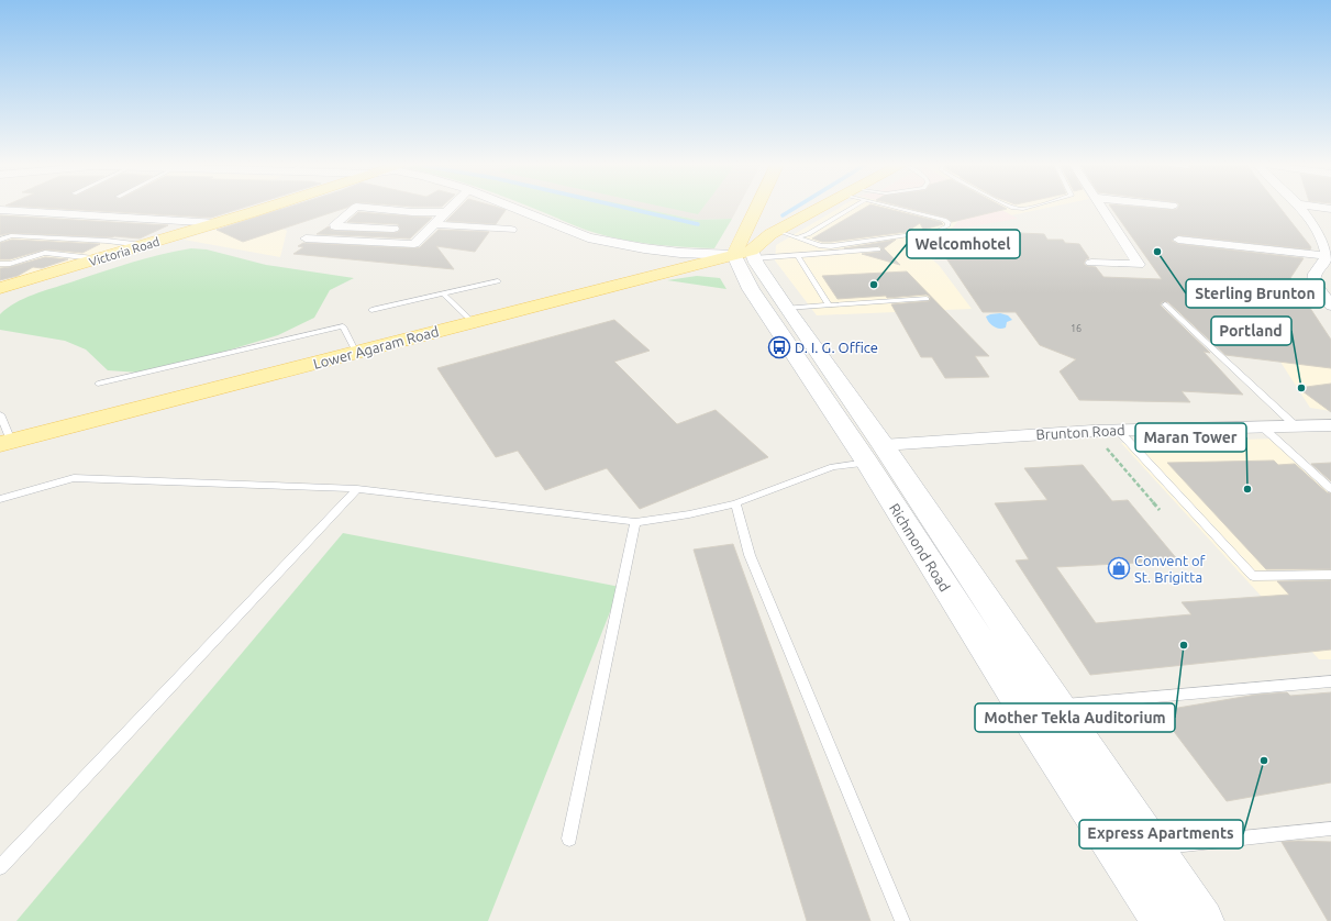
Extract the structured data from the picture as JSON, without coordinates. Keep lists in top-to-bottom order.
{
  "streets": {
    "main road": ["Victoria Road", "Lower Agaram Road", "Richmond Road"],
    "street": ["Brunton Road"]
  },
  "crossings": [
    ["Lower Agaram Road", "Richmond Road"],
    ["Brunton Road", "Richmond Road"]
  ],
  "places": {
    "other": [
      "Sterling Brunton",
      "Welcomhotel",
      "Portland",
      "Maran Tower",
      "Mother Tekla Auditorium",
      "Express Apartments"
    ],
    "bus stop": ["D. I. G. Office"],
    "shop": ["Convent of St. Brigitta"]
  },
  "house_numbers": ["16"]
}
